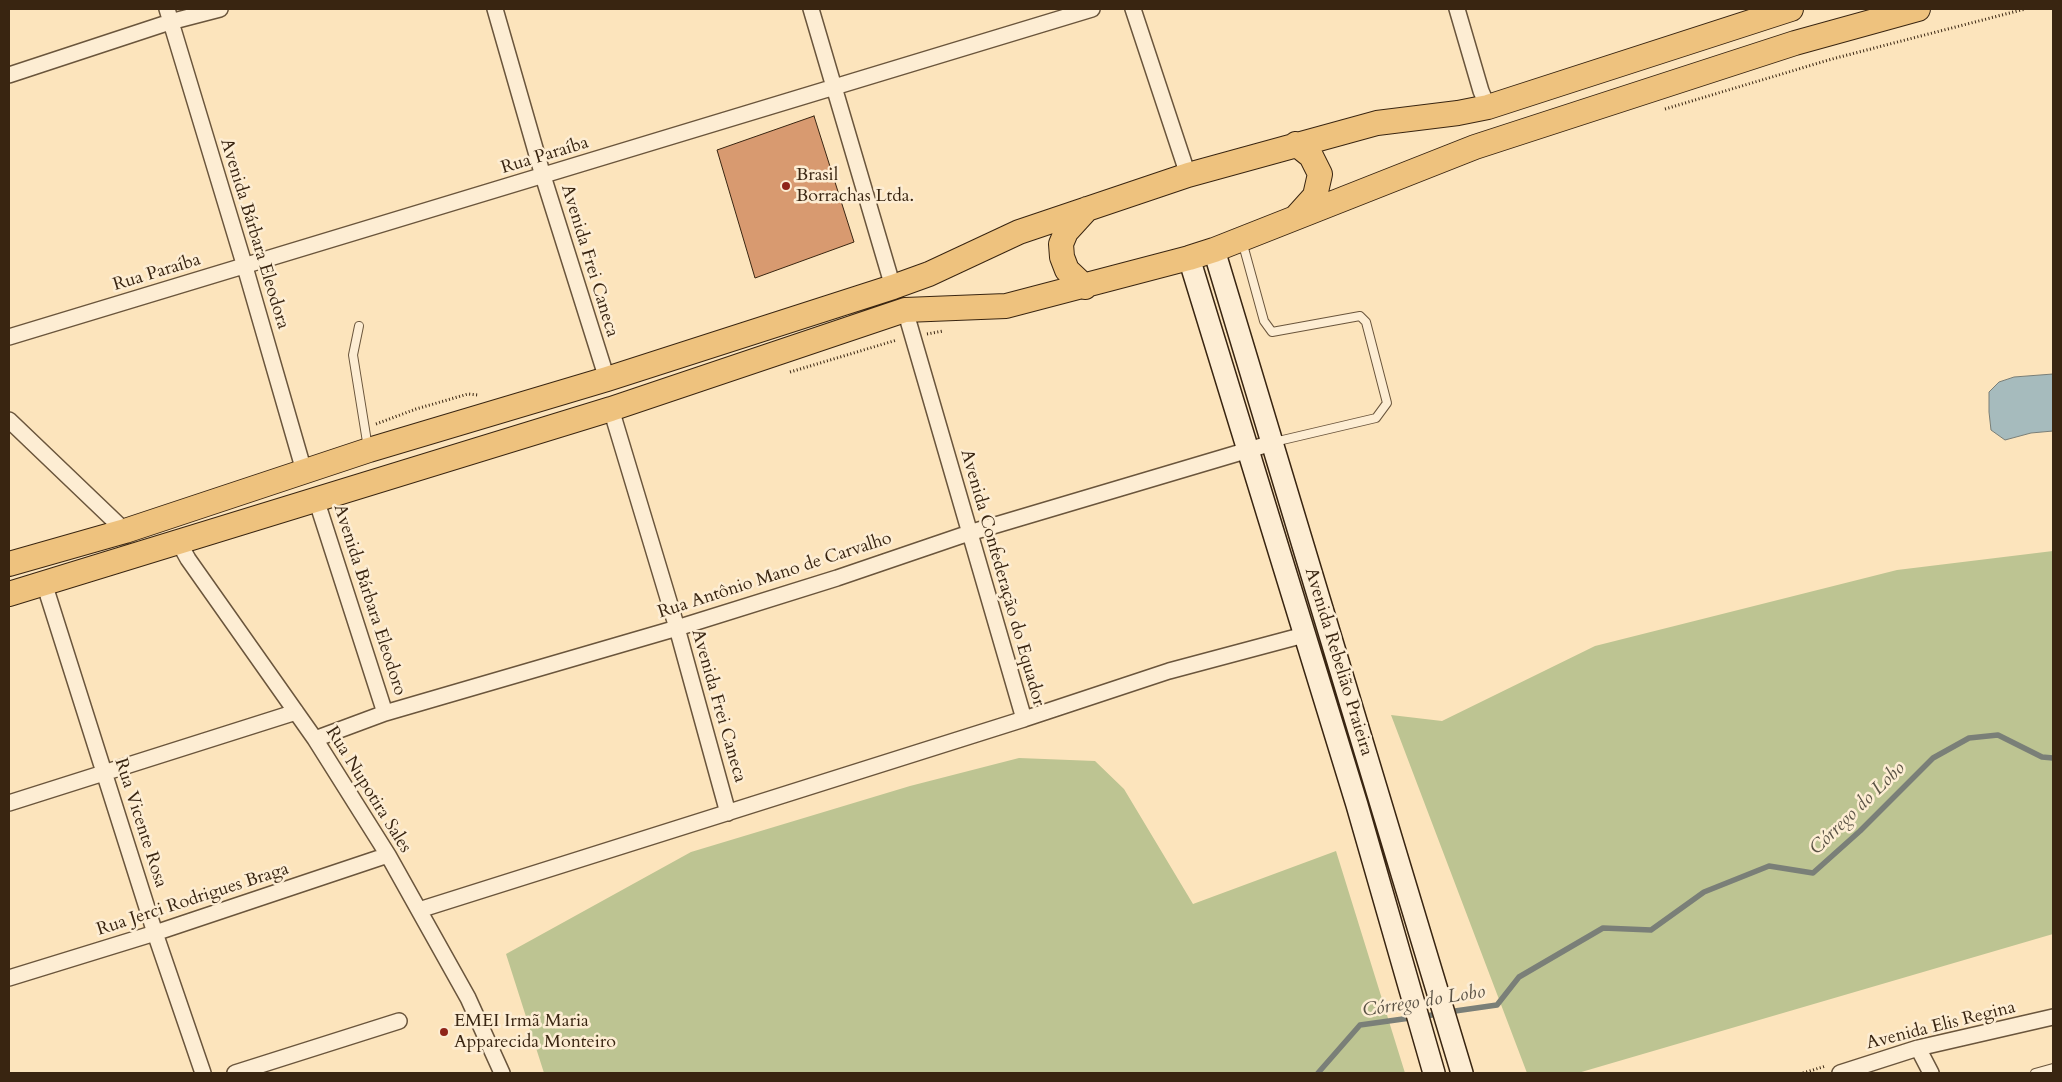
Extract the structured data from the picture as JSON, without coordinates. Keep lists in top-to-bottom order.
{
  "streets": {
    "street": [
      "Rua Paraíba",
      "Avenida Bárbara Eleodora",
      "Avenida Frei Caneca",
      "Rua Antônio Mano de Carvalho",
      "Avenida Confederação do Equador",
      "Avenida Bárbara Eleodoro",
      "Avenida Rebelião Praieira",
      "Rua Nupotira Sales",
      "Rua Vicente Rosa",
      "Rua Jerci Rodrigues Braga",
      "Avenida Elis Regina"
    ]
  },
  "crossings": [
    ["Rua Paraíba", "Avenida Bárbara Eleodora"],
    ["Rua Paraíba", "Avenida Frei Caneca"],
    ["Avenida Frei Caneca", "Rua Antônio Mano de Carvalho"],
    ["Rua Antônio Mano de Carvalho", "Avenida Confederação do Equador"],
    ["Rua Antônio Mano de Carvalho", "Avenida Bárbara Eleodoro"],
    ["Rua Antônio Mano de Carvalho", "Avenida Rebelião Praieira"],
    ["Rua Antônio Mano de Carvalho", "Rua Nupotira Sales"],
    ["Avenida Confederação do Equador", "Avenida Rebelião Praieira"],
    ["Rua Nupotira Sales", "Rua Jerci Rodrigues Braga"],
    ["Rua Vicente Rosa", "Rua Jerci Rodrigues Braga"]
  ],
  "water": ["Córrego do Lobo"],
  "places": ["Brasil Borrachas Ltda.", "EMEI Irmã Maria Apparecida Monteiro"]
}
